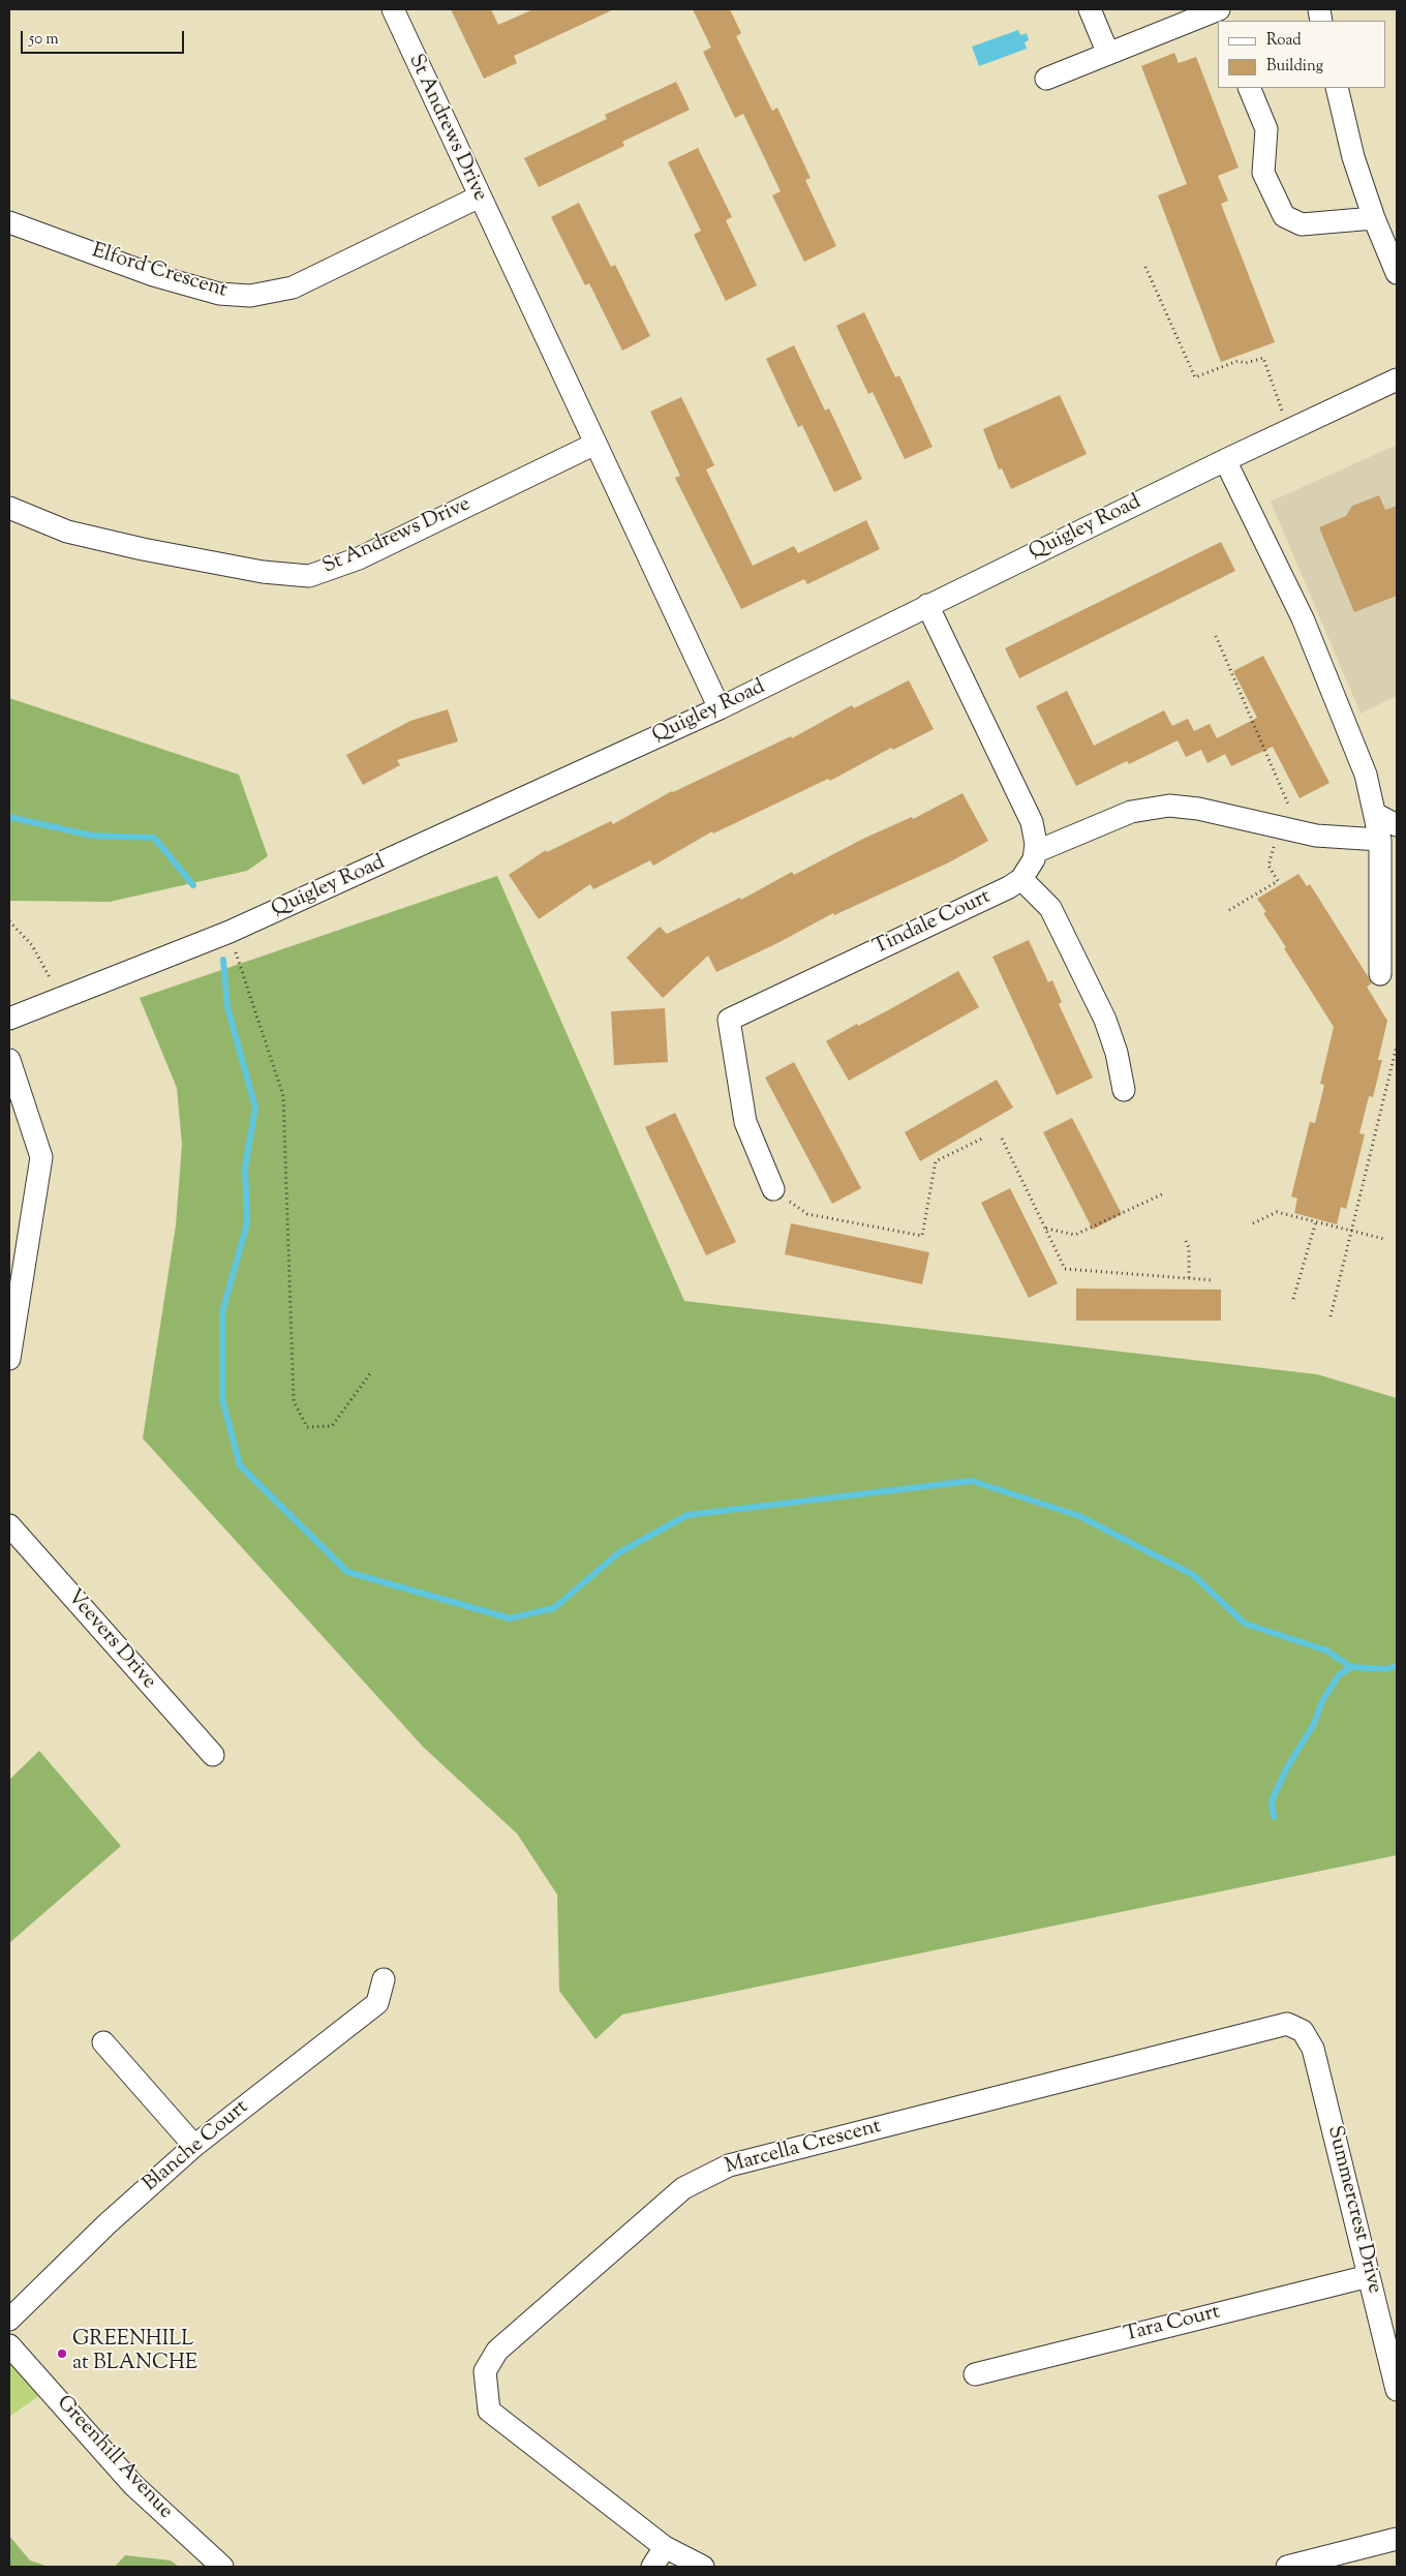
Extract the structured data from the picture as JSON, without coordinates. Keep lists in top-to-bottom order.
{
  "streets": {
    "street": [
      "St Andrews Drive",
      "Elford Crescent",
      "Quigley Road",
      "Tindale Court",
      "Veevers Drive",
      "Blanche Court",
      "Marcella Crescent",
      "Summercrest Drive",
      "Tara Court",
      "Greenhill Avenue"
    ]
  },
  "crossings": [
    ["St Andrews Drive", "Elford Crescent"],
    ["St Andrews Drive", "Quigley Road"],
    ["Marcella Crescent", "Summercrest Drive"],
    ["Summercrest Drive", "Tara Court"]
  ],
  "places": ["GREENHILL at BLANCHE"],
  "legend": ["Road", "Building"],
  "scale_bar": "50 m"
}
